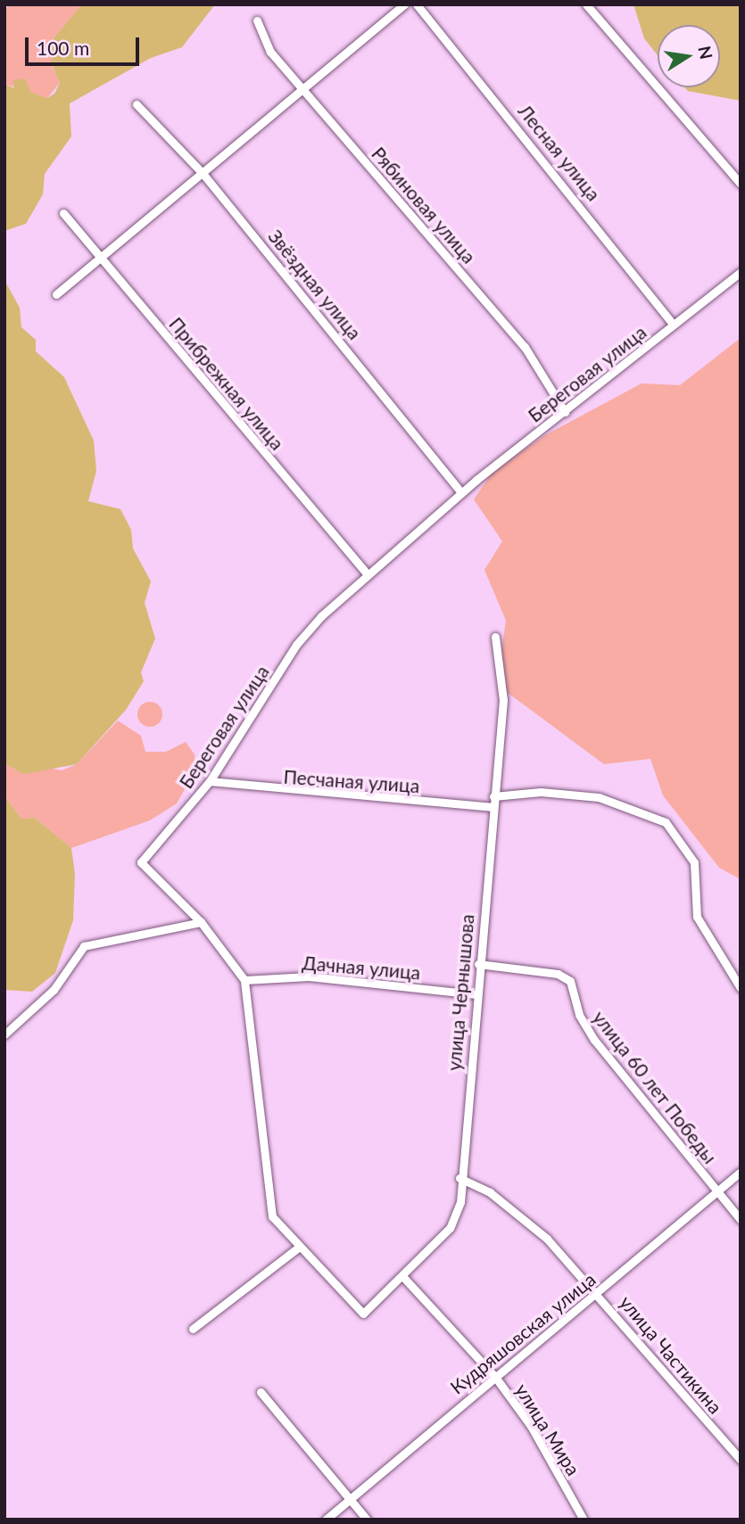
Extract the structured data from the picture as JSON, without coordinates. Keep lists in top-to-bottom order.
{
  "streets": {
    "street": [
      "Лесная улица",
      "Рябиновая улица",
      "Звёздная улица",
      "Береговая улица",
      "Прибрежная улица",
      "Песчаная улица",
      "Дачная улица",
      "улица Чернышова",
      "улица 60 лет Победы",
      "Кудряшовская улица",
      "улица Частикина",
      "улица Мира"
    ]
  },
  "crossings": [
    ["Лесная улица", "Береговая улица"],
    ["Рябиновая улица", "Береговая улица"],
    ["Звёздная улица", "Береговая улица"],
    ["Береговая улица", "Прибрежная улица"],
    ["Береговая улица", "Песчаная улица"],
    ["Береговая улица", "Дачная улица"],
    ["Песчаная улица", "улица Чернышова"],
    ["Дачная улица", "улица Чернышова"],
    ["улица Чернышова", "улица 60 лет Победы"],
    ["улица Чернышова", "улица Частикина"],
    ["улица Чернышова", "улица Мира"],
    ["улица 60 лет Победы", "Кудряшовская улица"],
    ["Кудряшовская улица", "улица Частикина"],
    ["Кудряшовская улица", "улица Мира"]
  ],
  "scale_bar": "100 m",
  "north": "right"
}
